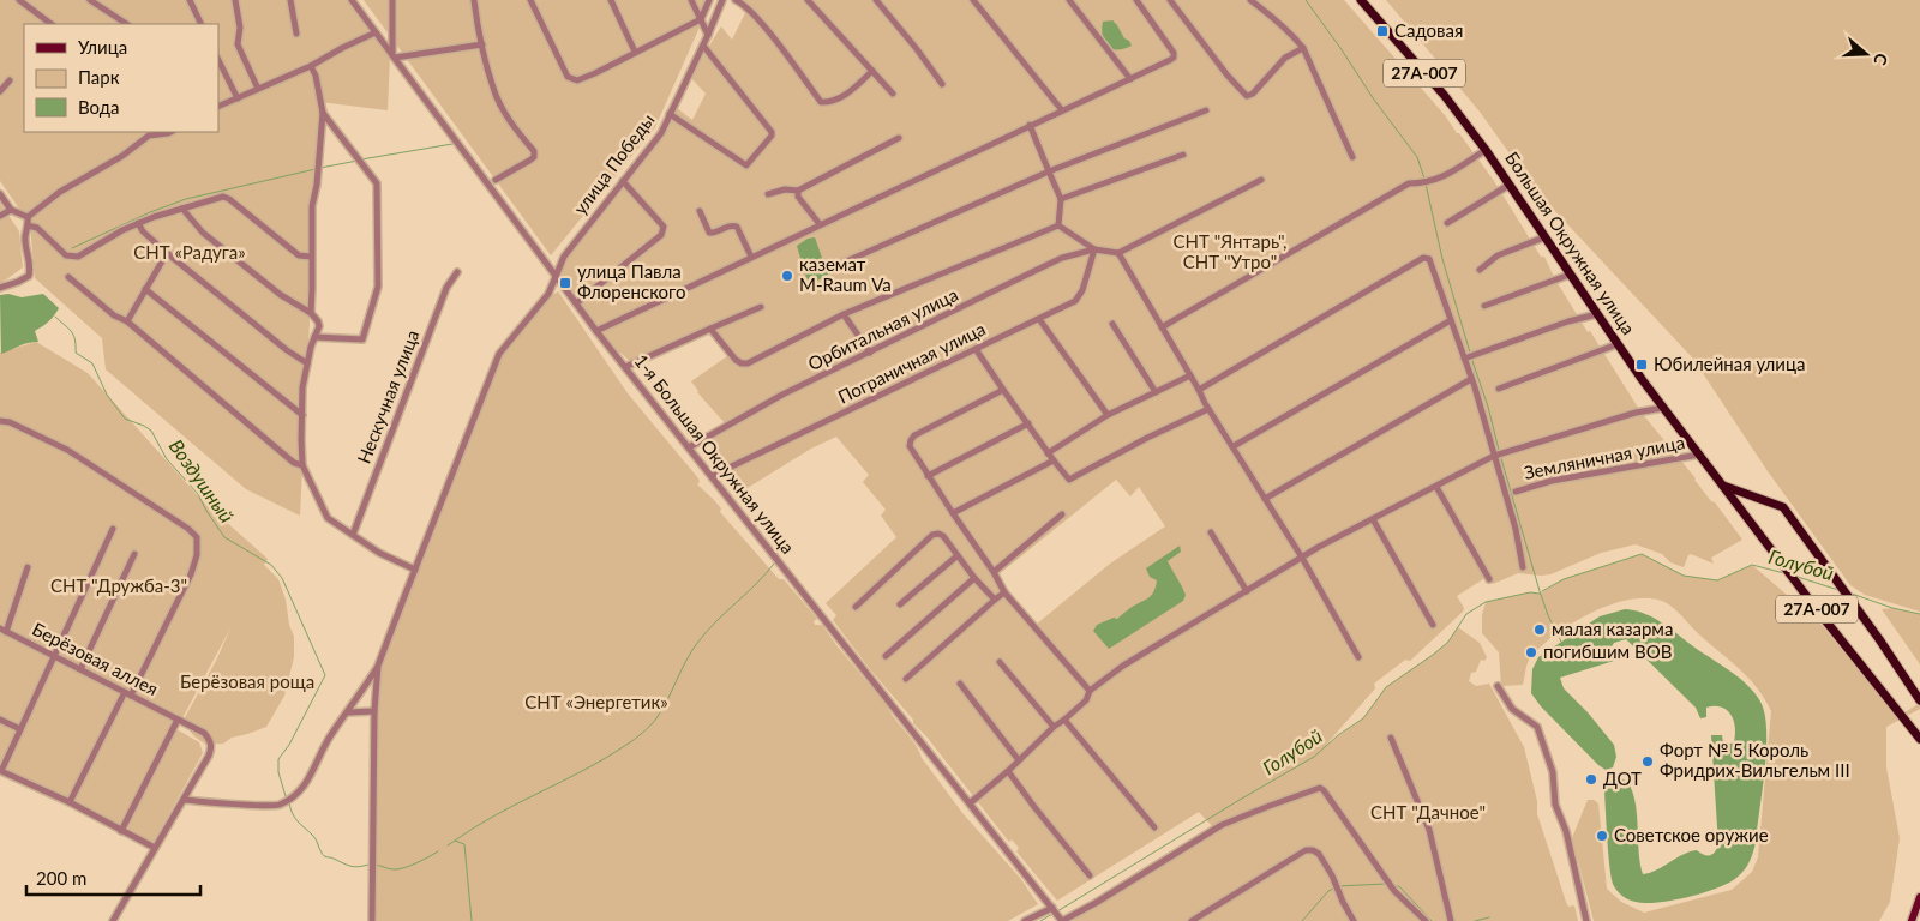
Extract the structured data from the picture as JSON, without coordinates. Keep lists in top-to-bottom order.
{
  "streets": {
    "highway": ["27А-007", "Большая Окружная улица"],
    "street": [
      "улица Победы",
      "Орбитальная улица",
      "Пограничная улица",
      "Нескучная улица",
      "1-я Большая Окружная улица",
      "Земляничная улица",
      "Берёзовая аллея"
    ]
  },
  "crossings": [
    ["улица Победы", "1-я Большая Окружная улица"],
    ["Большая Окружная улица", "Земляничная улица"],
    ["Орбитальная улица", "Пограничная улица"],
    ["Орбитальная улица", "1-я Большая Окружная улица"],
    ["Пограничная улица", "1-я Большая Окружная улица"]
  ],
  "water": ["Воздушный", "Голубой"],
  "parks": [
    "СНТ \"Янтарь\", СНТ \"Утро\"",
    "СНТ «Радуга»",
    "СНТ \"Дружба-3\"",
    "Берёзовая роща",
    "СНТ «Энергетик»",
    "СНТ \"Дачное\""
  ],
  "places": {
    "transit": ["Садовая", "улица Павла Флоренского", "Юбилейная улица"],
    "other": [
      "каземат M-Raum Va",
      "малая казарма",
      "погибшим ВОВ",
      "Форт № 5 Король Фридрих-Вильгельм III",
      "ДОТ",
      "Советское оружие"
    ]
  },
  "legend": ["Улица", "Парк", "Вода"],
  "scale_bar": "200 m",
  "north": "right"
}
